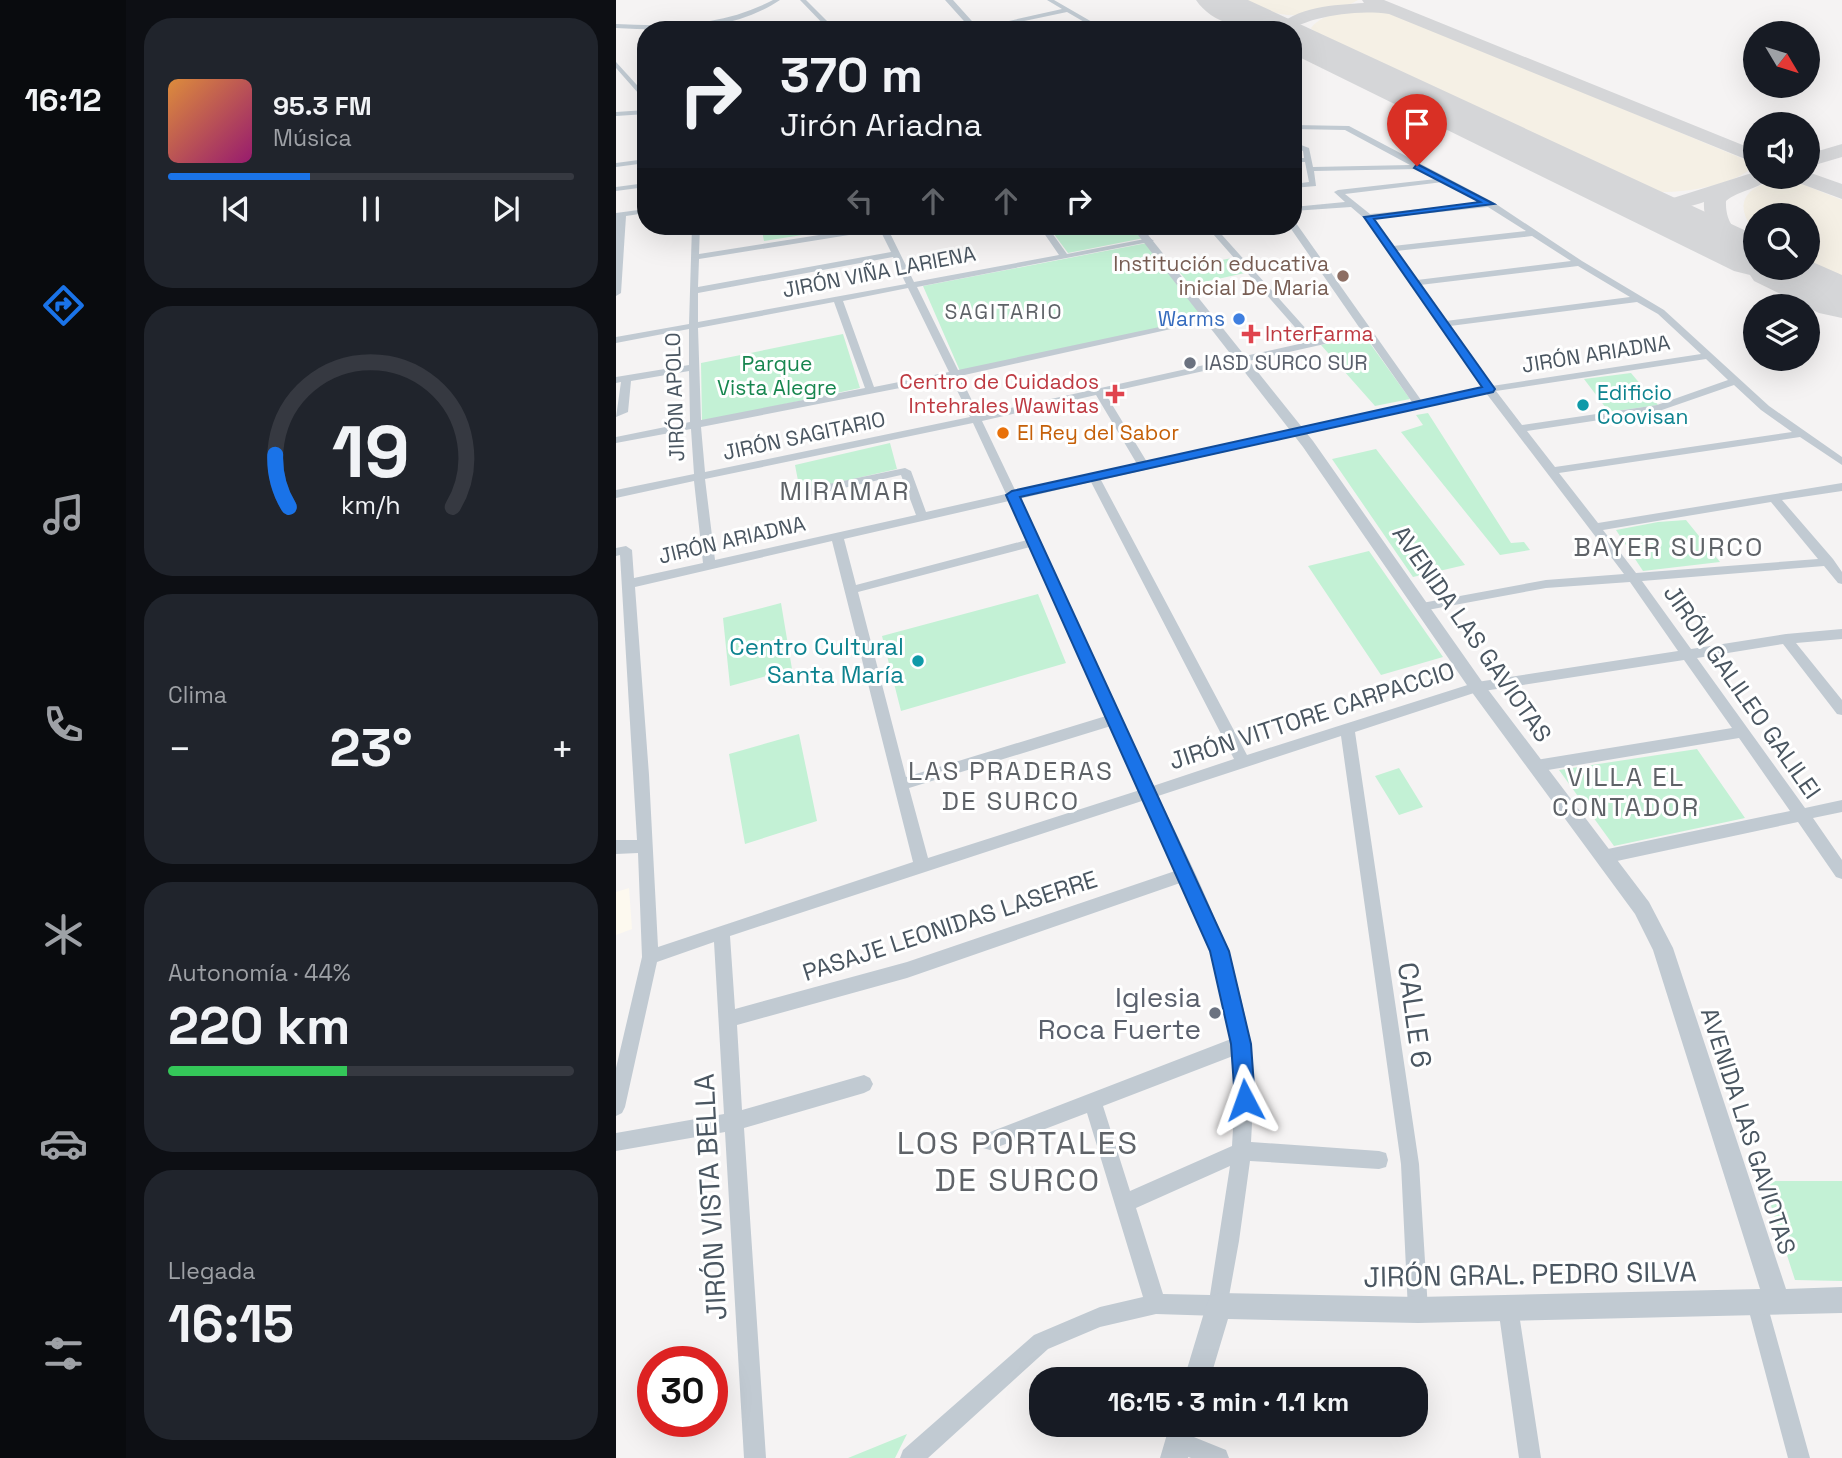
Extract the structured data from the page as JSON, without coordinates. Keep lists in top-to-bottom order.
{
  "streets": {
    "street": [
      "JIRÓN VIÑA LARIENA",
      "JIRÓN ARIADNA",
      "JIRÓN APOLO",
      "JIRÓN SAGITARIO",
      "AVENIDA LAS GAVIOTAS",
      "JIRÓN GALILEO GALILEI",
      "JIRÓN VITTORE CARPACCIO",
      "PASAJE LEONIDAS LASERRE",
      "CALLE 6",
      "JIRÓN VISTA BELLA",
      "JIRÓN GRAL. PEDRO SILVA"
    ]
  },
  "crossings": [
    ["JIRÓN VIÑA LARIENA", "JIRÓN APOLO"],
    ["JIRÓN VIÑA LARIENA", "AVENIDA LAS GAVIOTAS"],
    ["JIRÓN ARIADNA", "JIRÓN APOLO"],
    ["JIRÓN ARIADNA", "AVENIDA LAS GAVIOTAS"],
    ["JIRÓN ARIADNA", "JIRÓN GALILEO GALILEI"],
    ["JIRÓN APOLO", "JIRÓN SAGITARIO"],
    ["JIRÓN SAGITARIO", "AVENIDA LAS GAVIOTAS"],
    ["AVENIDA LAS GAVIOTAS", "JIRÓN VITTORE CARPACCIO"],
    ["AVENIDA LAS GAVIOTAS", "JIRÓN GRAL. PEDRO SILVA"],
    ["JIRÓN GALILEO GALILEI", "JIRÓN VITTORE CARPACCIO"],
    ["JIRÓN VITTORE CARPACCIO", "CALLE 6"],
    ["JIRÓN VITTORE CARPACCIO", "JIRÓN VISTA BELLA"],
    ["PASAJE LEONIDAS LASERRE", "JIRÓN VISTA BELLA"],
    ["CALLE 6", "JIRÓN GRAL. PEDRO SILVA"]
  ],
  "districts": [
    "SAGITARIO",
    "MIRAMAR",
    "BAYER SURCO",
    "LAS PRADERAS DE SURCO",
    "VILLA EL CONTADOR",
    "LOS PORTALES DE SURCO"
  ],
  "parks": ["Parque Vista Alegre"],
  "places": {
    "other": [
      "Institución educativa inicial De Maria",
      "Warms",
      "IASD SURCO SUR",
      "Edificio Coovisan",
      "El Rey del Sabor",
      "Centro Cultural Santa María",
      "Iglesia Roca Fuerte"
    ],
    "health": ["InterFarma", "Centro de Cuidados Intehrales Wawitas"]
  },
  "north": "bottom right",
  "page": {
    "tabs": "16:12",
    "turn": ["370 m", "Jirón Ariadna"],
    "song": ["95.3 FM", "Música"],
    "tile": [
      "Clima",
      ["Autonomía · 44%", "220 km"],
      ["Llegada", "16:15"]
    ],
    "heat": ["−", "23°", "+"],
    "limit": "30",
    "trip": "16:15 · 3 min · 1.1 km",
    "gauge": ["19", "km/h"]
  }
}
